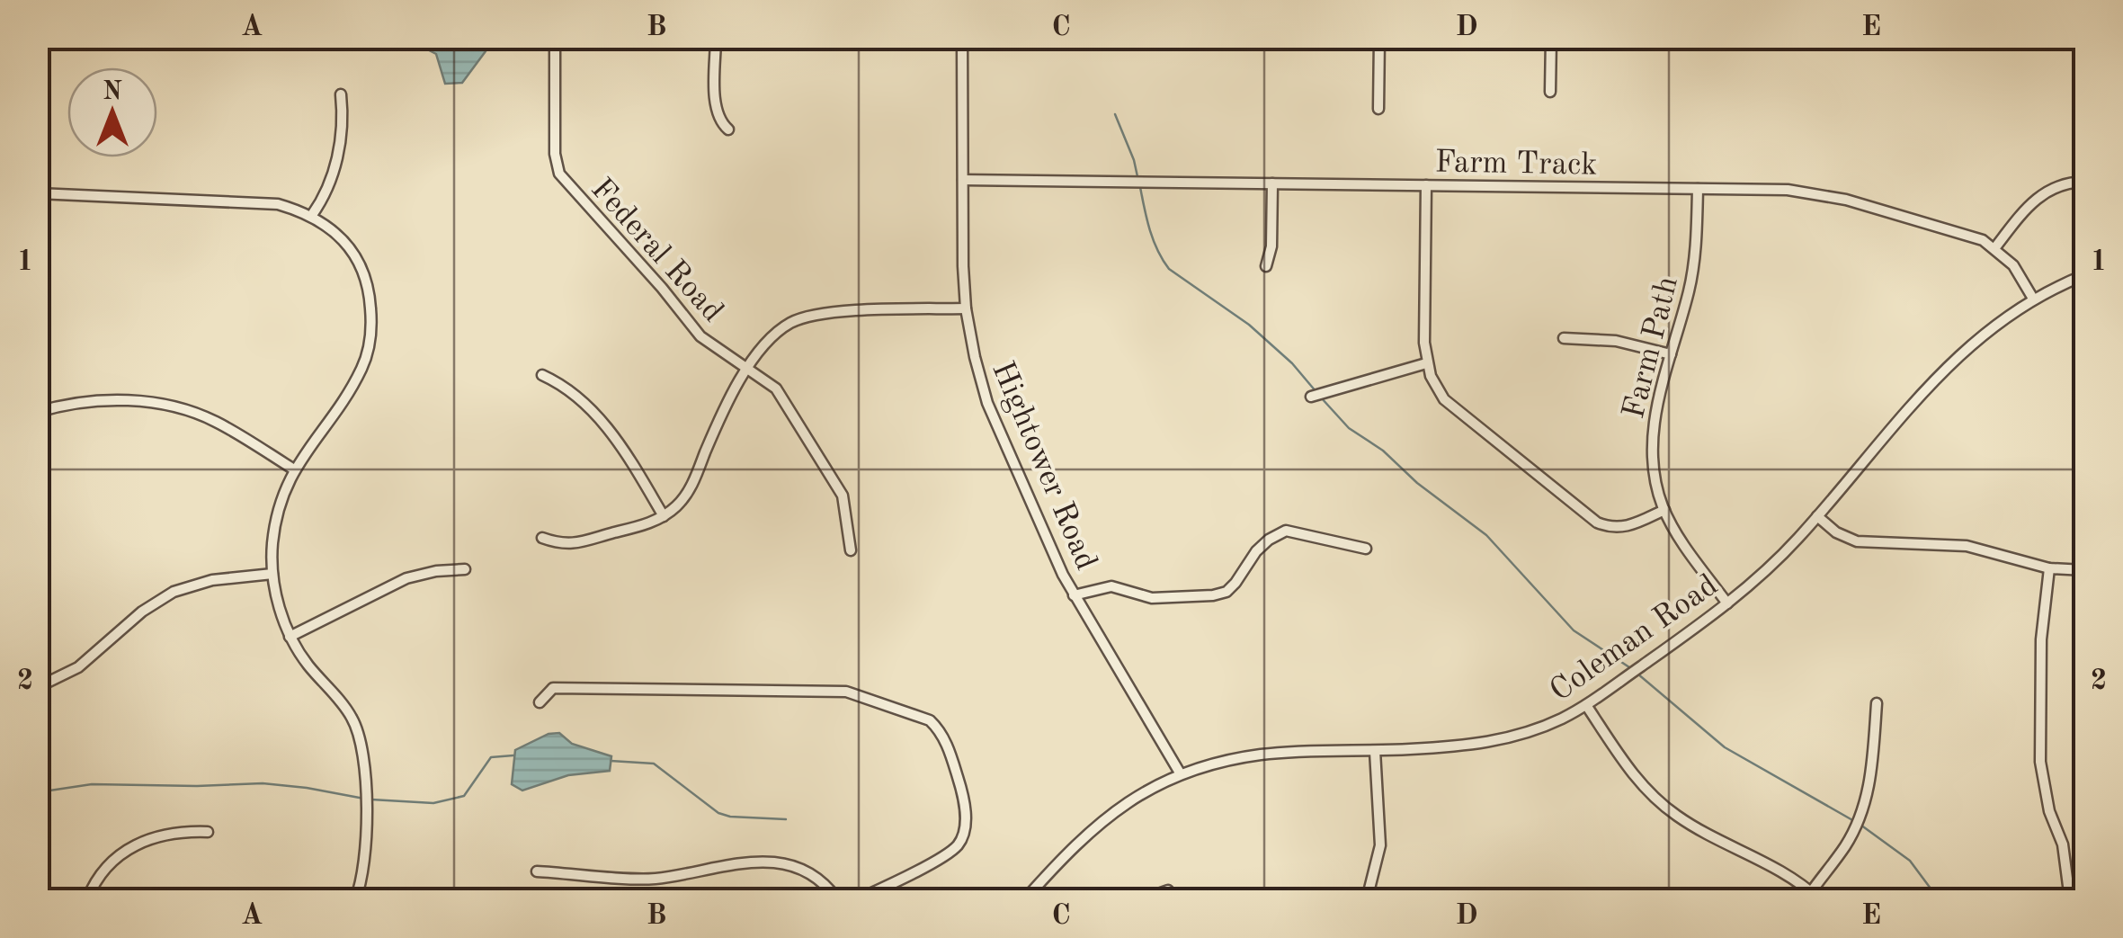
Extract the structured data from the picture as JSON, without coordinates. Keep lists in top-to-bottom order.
{
  "streets": {
    "street": [
      "Farm Track",
      "Federal Road",
      "Farm Path",
      "Hightower Road",
      "Coleman Road"
    ]
  },
  "crossings": [
    ["Farm Track", "Farm Path"],
    ["Farm Track", "Hightower Road"],
    ["Farm Track", "Coleman Road"],
    ["Farm Path", "Coleman Road"],
    ["Hightower Road", "Coleman Road"]
  ],
  "north": "top",
  "grid": {
    "columns": [
      "A",
      "B",
      "C",
      "D",
      "E"
    ],
    "rows": ["1", "2"]
  }
}
